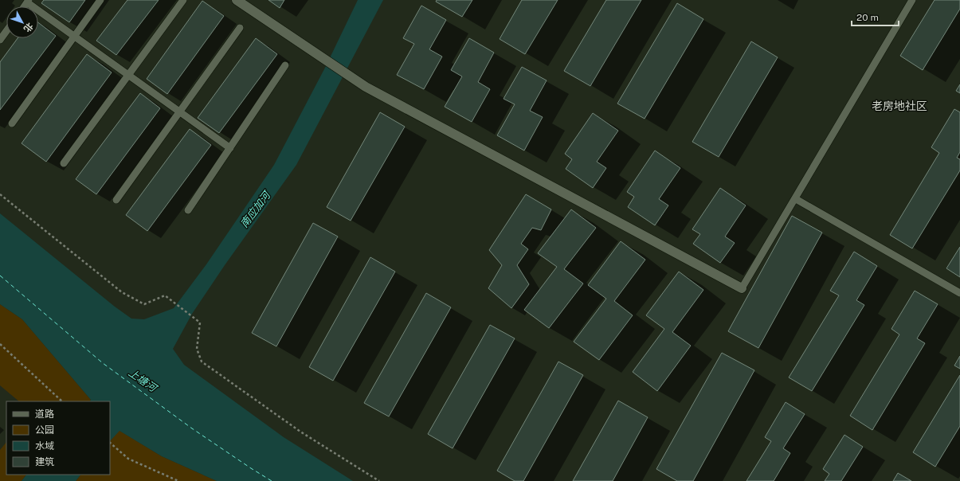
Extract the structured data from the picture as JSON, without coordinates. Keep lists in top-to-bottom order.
{
  "districts": ["老房地社区"],
  "water": ["南应加河", "上塘河"],
  "legend": [
    "道路",
    "公园",
    "水域",
    "建筑"
  ],
  "scale_bar": "20 m",
  "north": "bottom right"
}
